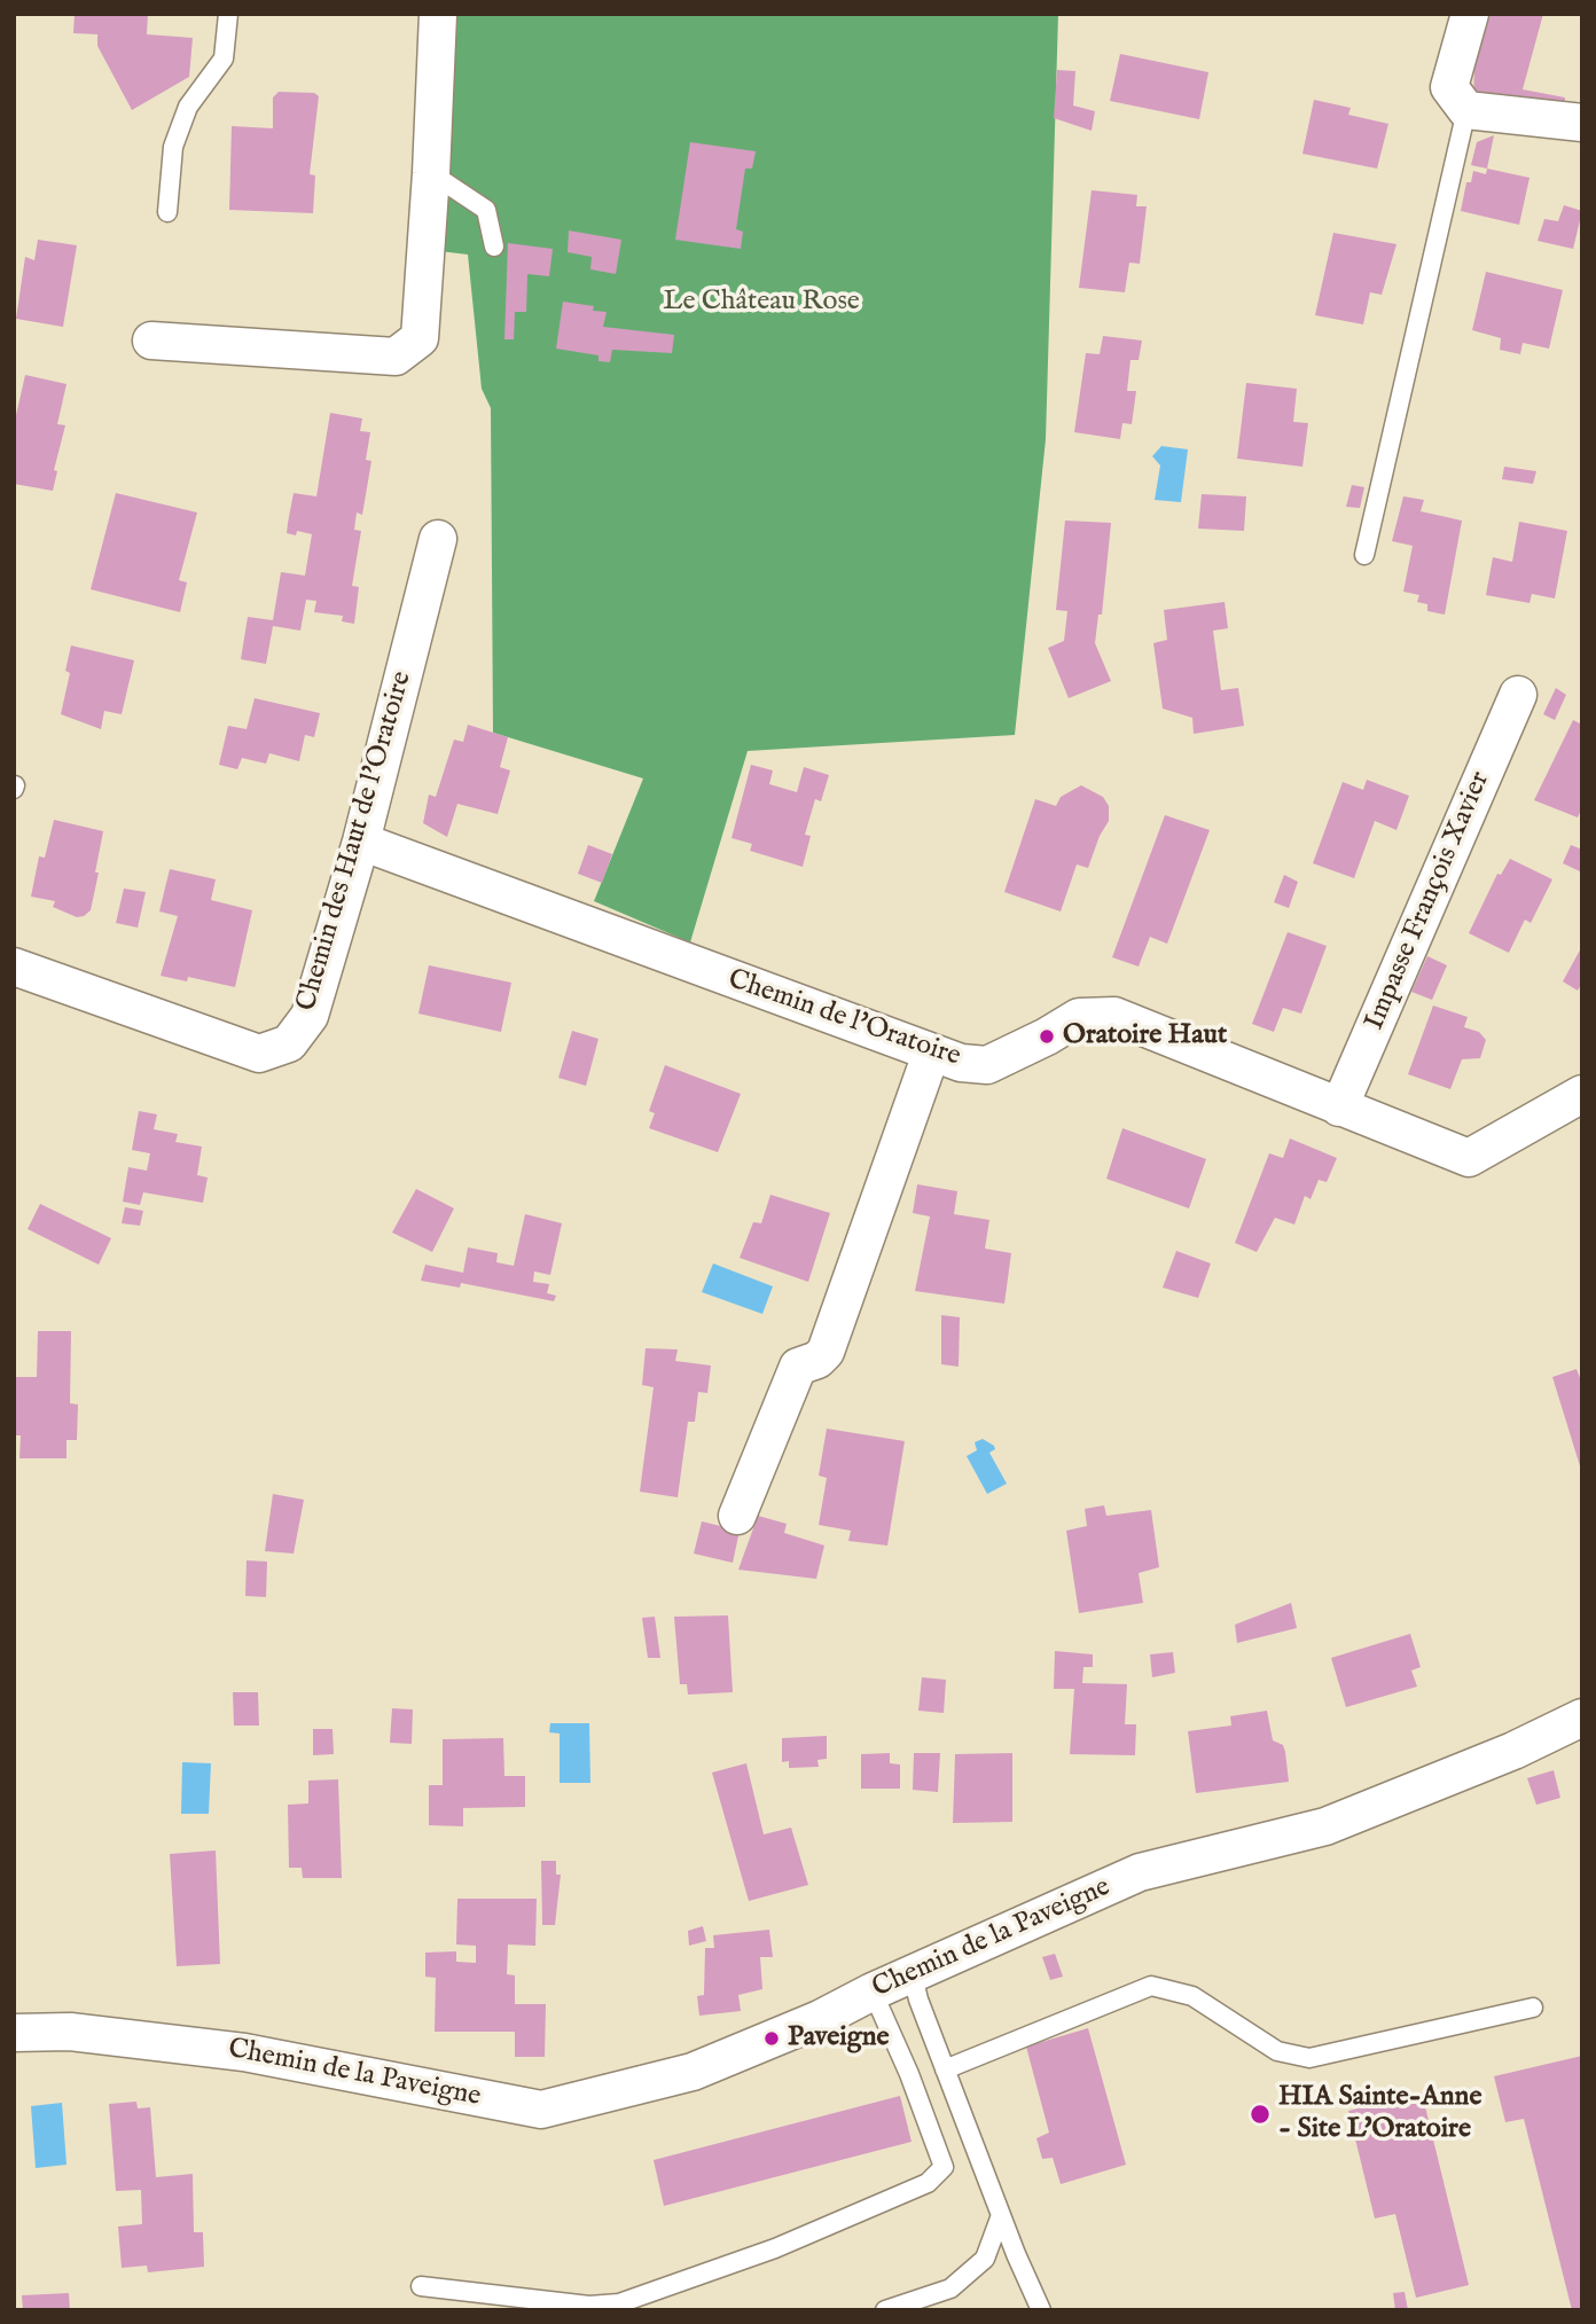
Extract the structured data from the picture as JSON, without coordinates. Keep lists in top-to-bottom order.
{
  "streets": {
    "street": [
      "Chemin des Haut de l'Oratoire",
      "Impasse François Xavier",
      "Chemin de l'Oratoire",
      "Chemin de la Paveigne"
    ]
  },
  "crossings": [
    ["Chemin des Haut de l'Oratoire", "Chemin de l'Oratoire"],
    ["Impasse François Xavier", "Chemin de l'Oratoire"]
  ],
  "parks": ["Le Château Rose"],
  "places": ["Oratoire Haut", "Paveigne", "HIA Sainte-Anne - Site L'Oratoire"]
}
